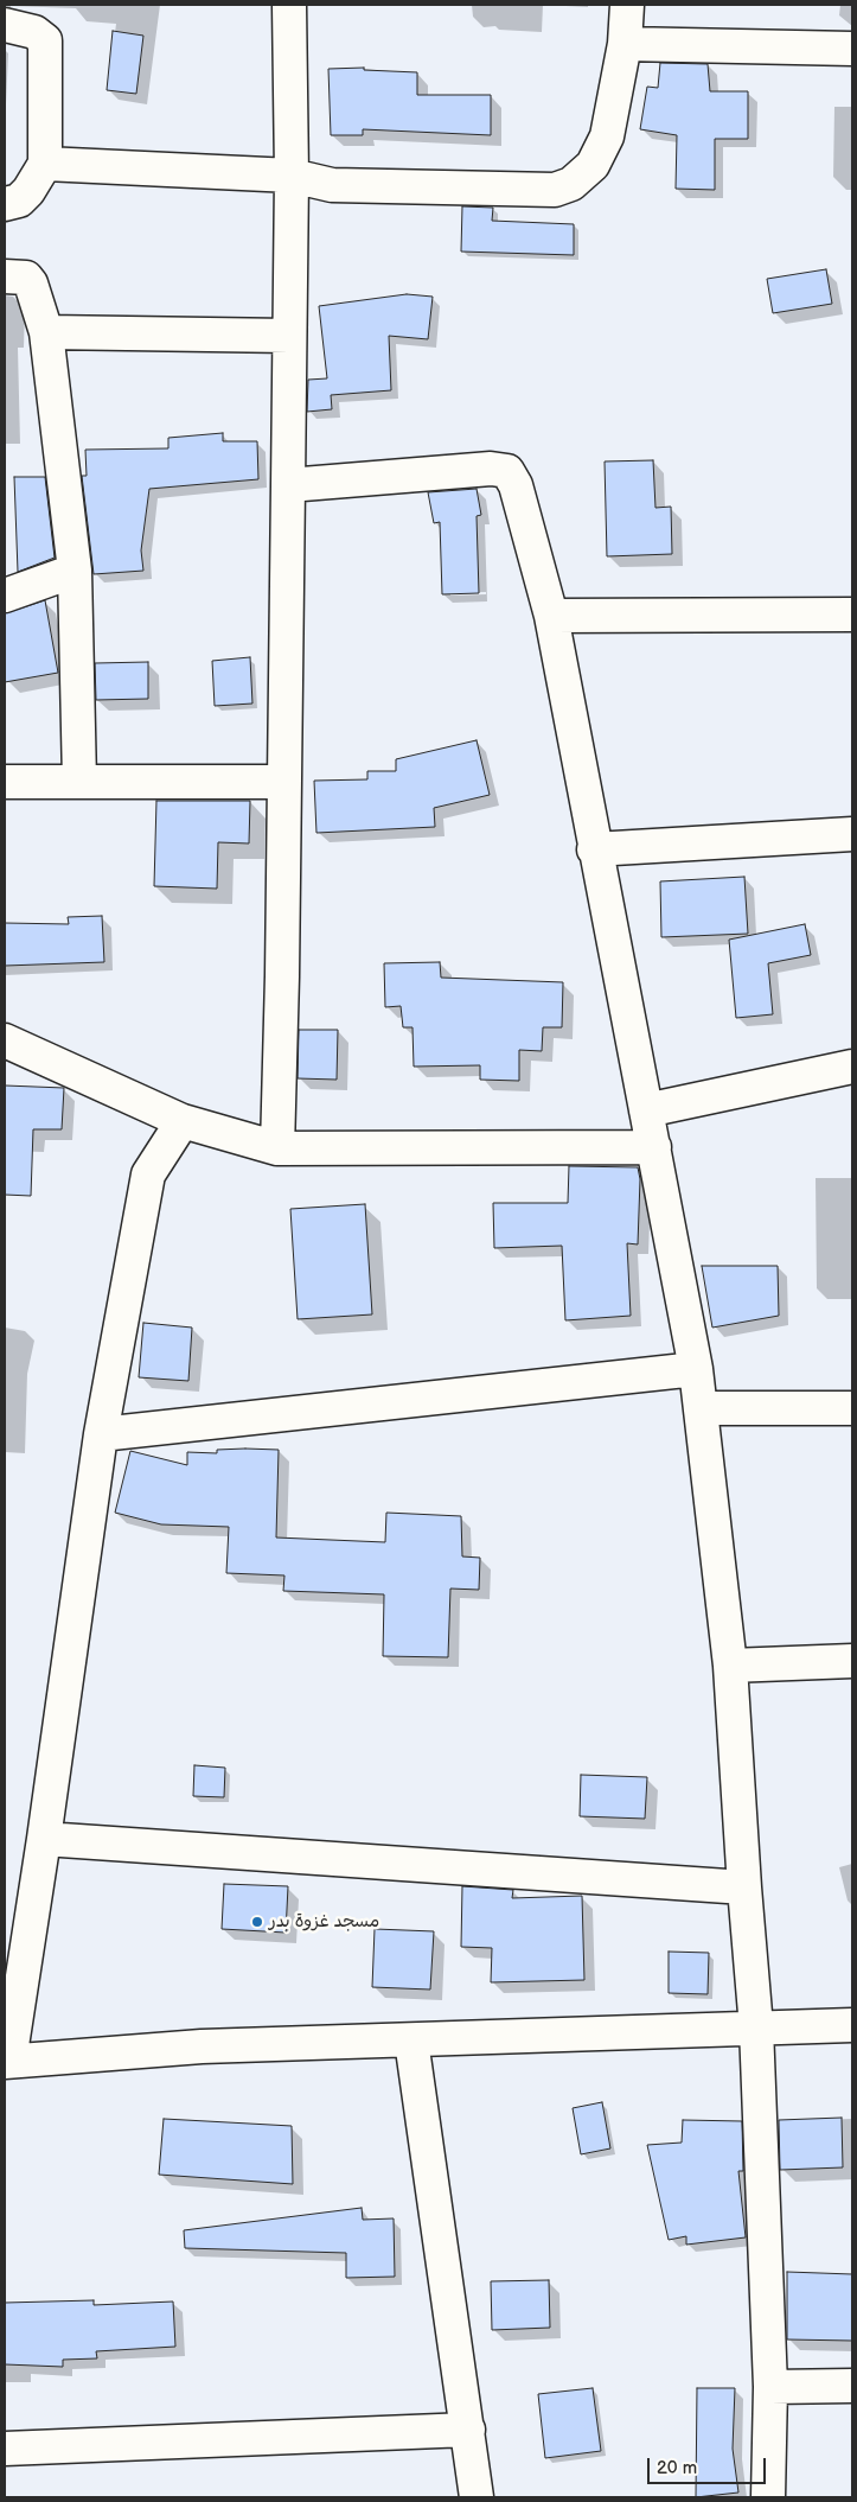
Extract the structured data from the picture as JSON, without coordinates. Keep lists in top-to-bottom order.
{
  "places": ["مسجد غزوة بدر"],
  "scale_bar": "20 m"
}
